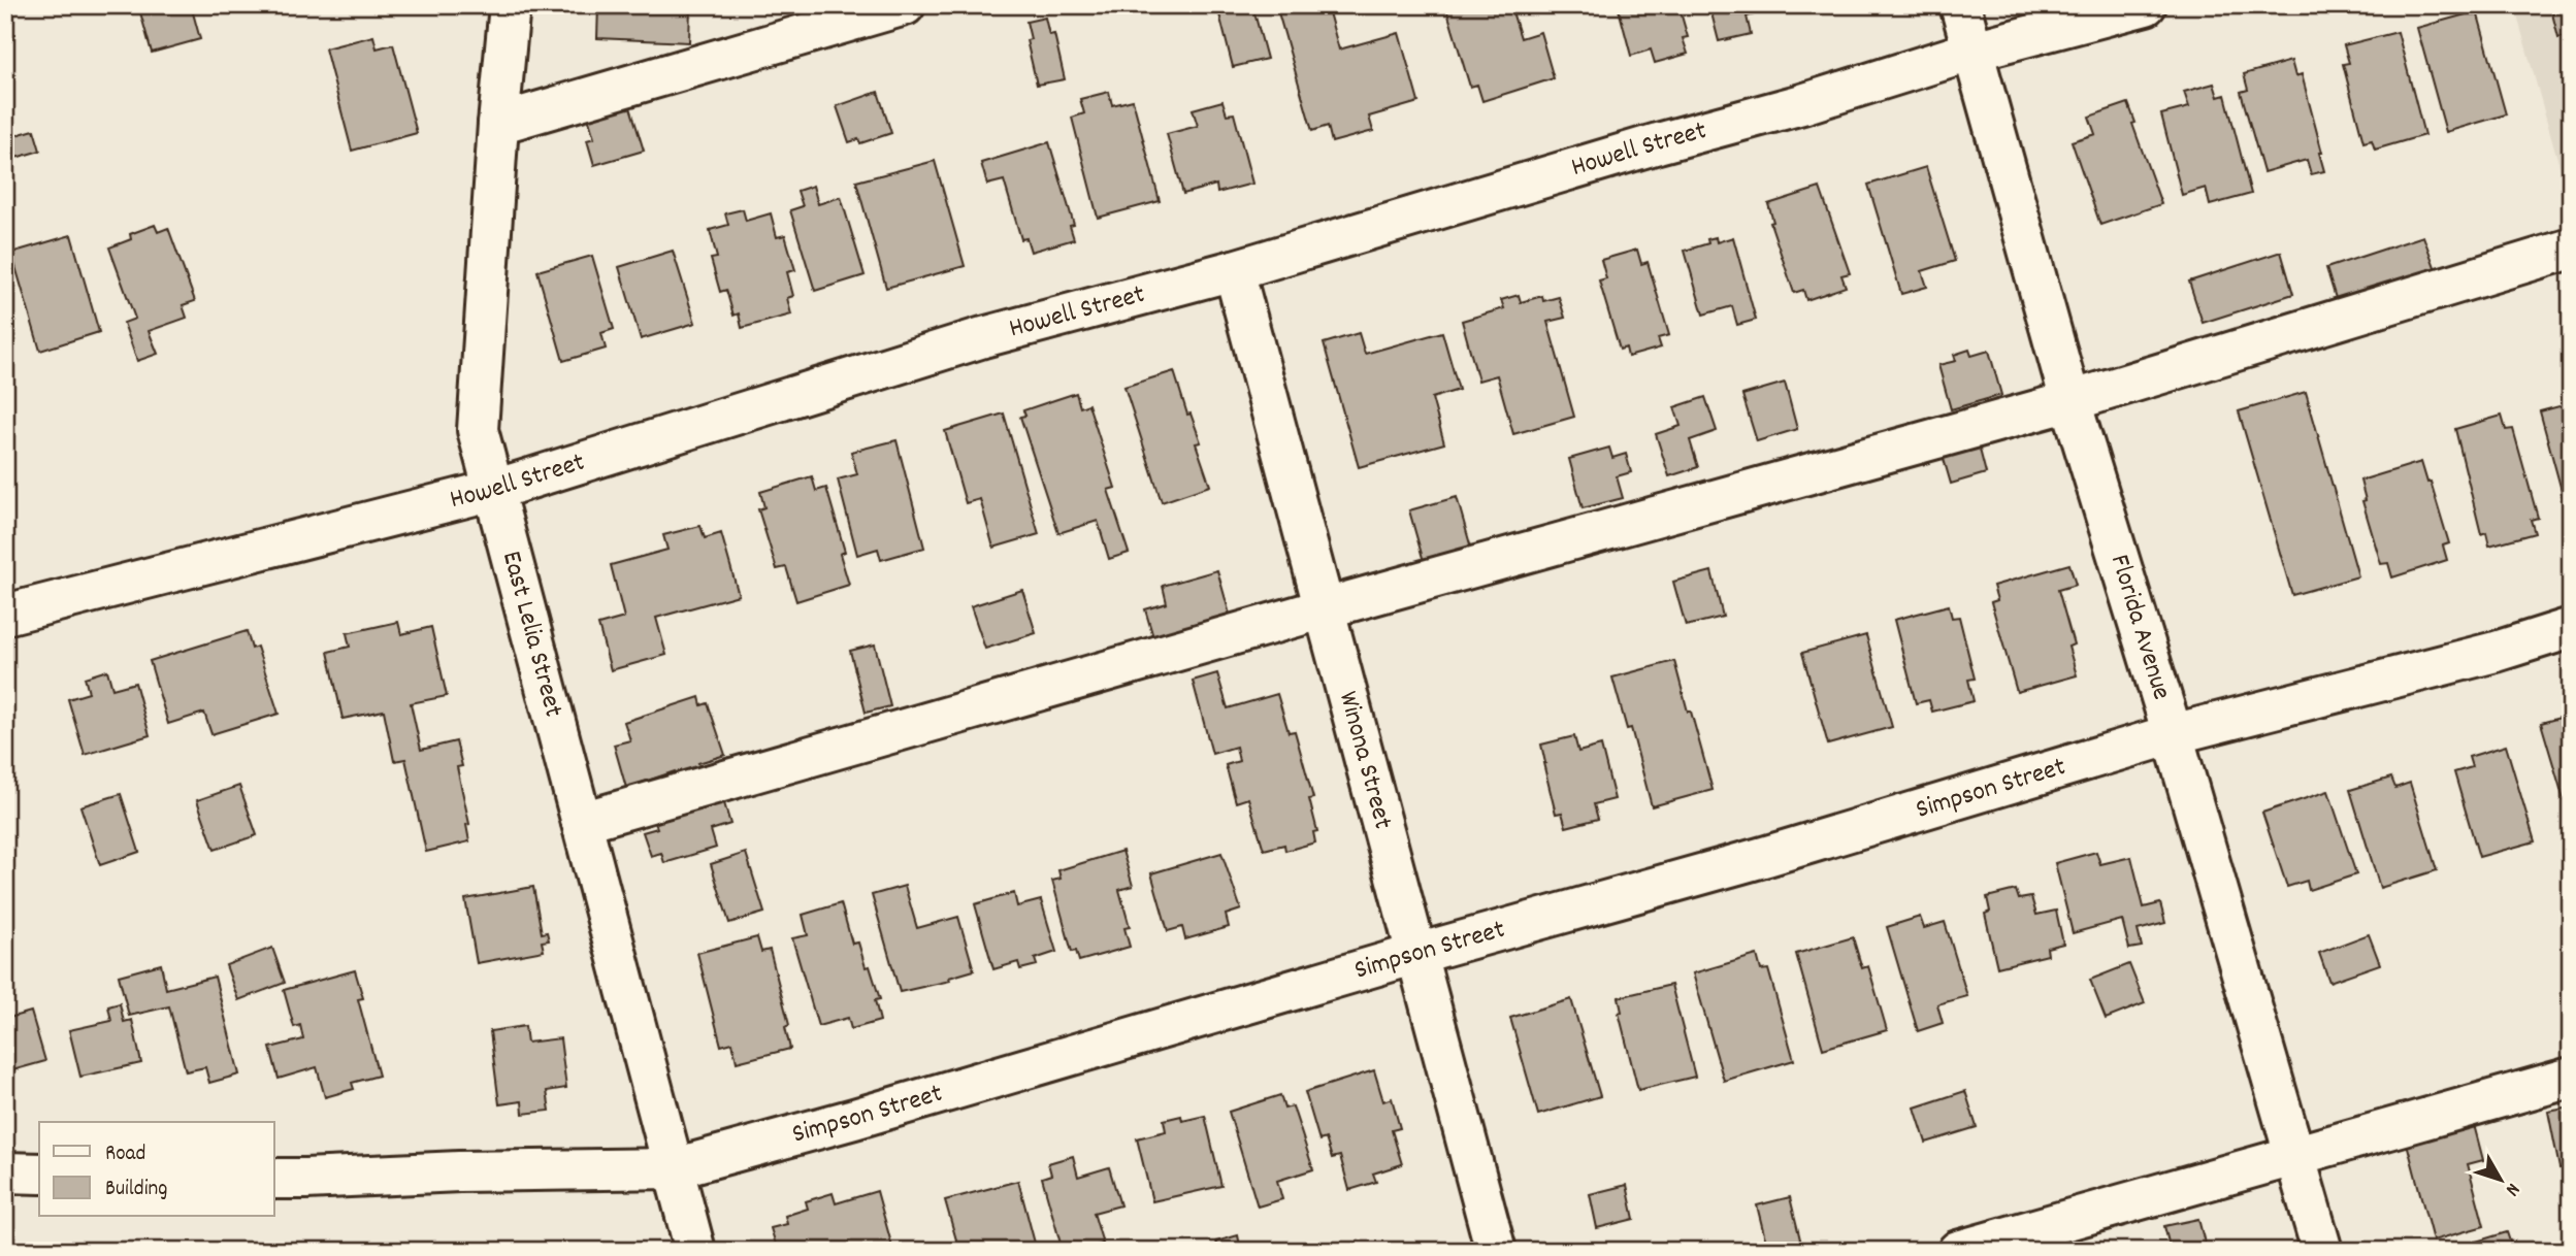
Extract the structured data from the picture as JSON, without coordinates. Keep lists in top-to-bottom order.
{
  "streets": {
    "street": [
      "Howell Street",
      "Florida Avenue",
      "East Lelia Street",
      "Winona Street",
      "Simpson Street"
    ]
  },
  "crossings": [
    ["Howell Street", "Florida Avenue"],
    ["Howell Street", "East Lelia Street"],
    ["Howell Street", "Winona Street"],
    ["Florida Avenue", "Simpson Street"],
    ["East Lelia Street", "Simpson Street"],
    ["Winona Street", "Simpson Street"]
  ],
  "legend": ["Road", "Building"],
  "north": "bottom right"
}
